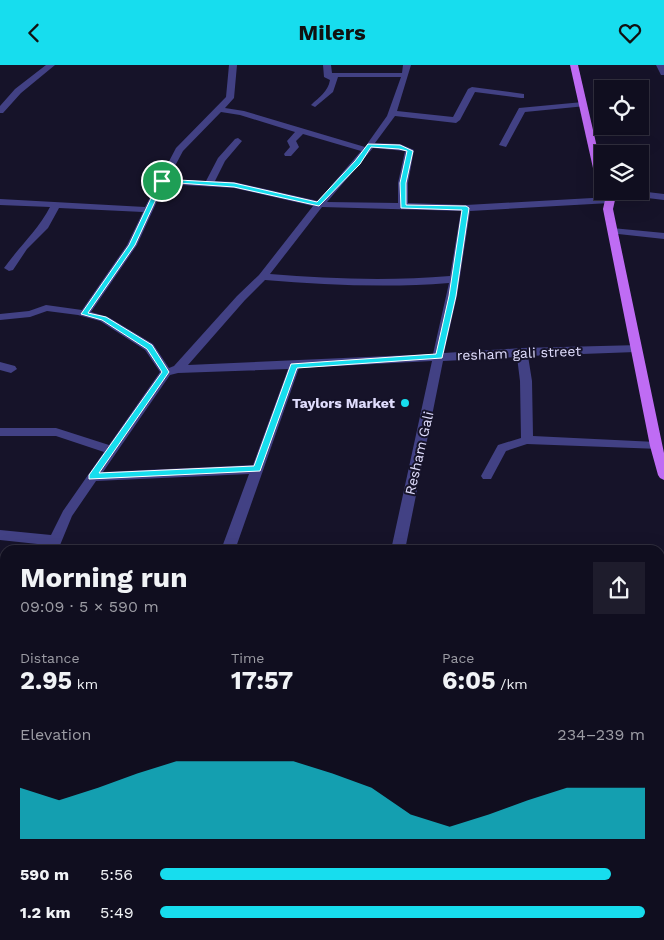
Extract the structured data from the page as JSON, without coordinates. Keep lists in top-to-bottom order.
{
  "streets": {
    "street": ["resham gali street", "Resham Gali"]
  },
  "crossings": [
    ["resham gali street", "Resham Gali"]
  ],
  "places": ["Taylors Market"],
  "page": {
    "header": "Milers",
    "heading": ["Morning run", "09:09 · 5 × 590 m"],
    "stats": [
      ["Distance", "2.95 km"],
      ["Time", "17:57"],
      ["Pace", "6:05 /km"]
    ],
    "chart": ["Elevation", "234–239 m"],
    "list": [
      {
        "name": "590 m",
        "note": "5:56"
      },
      {
        "name": "1.2 km",
        "note": "5:49"
      }
    ]
  }
}
